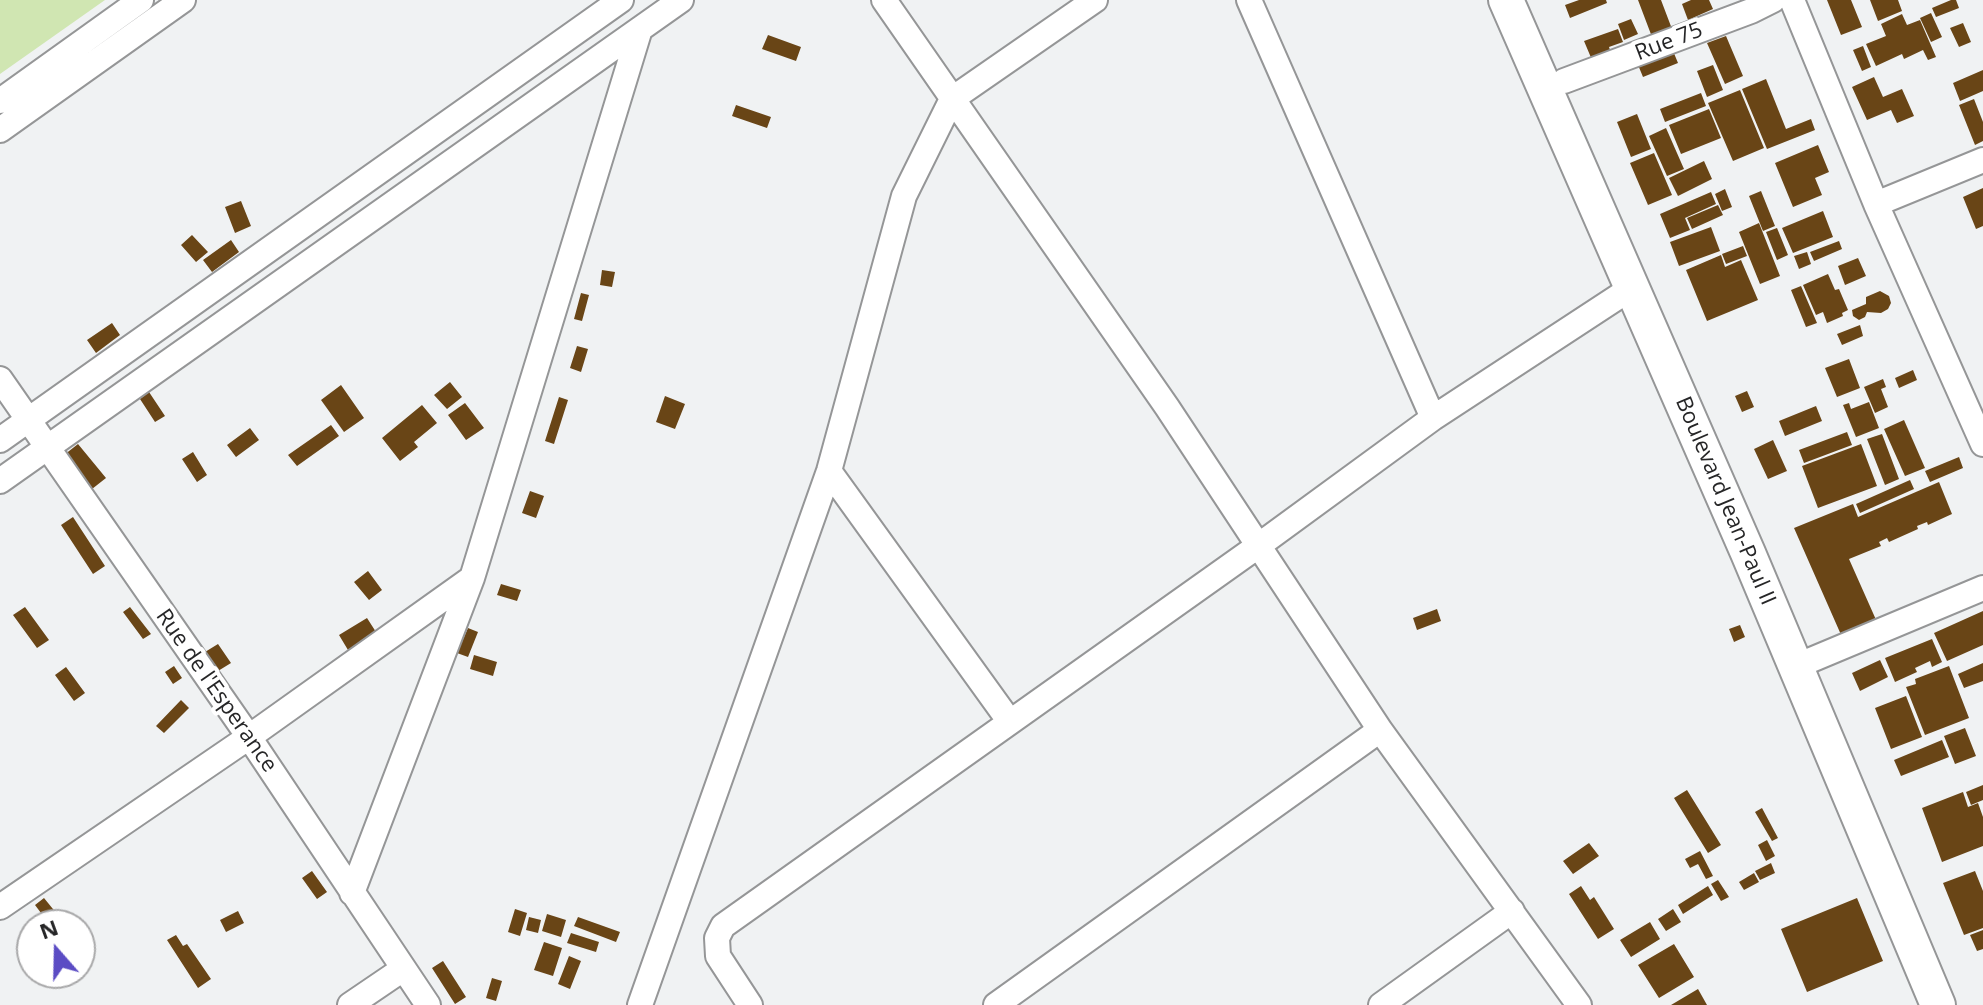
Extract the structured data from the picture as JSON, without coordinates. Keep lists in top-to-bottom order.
{
  "streets": {
    "main road": ["Boulevard Jean-Paul II"],
    "street": ["Rue 75", "Rue de l'Esperance"]
  },
  "crossings": [
    ["Rue 75", "Boulevard Jean-Paul II"]
  ],
  "north": "top"
}
